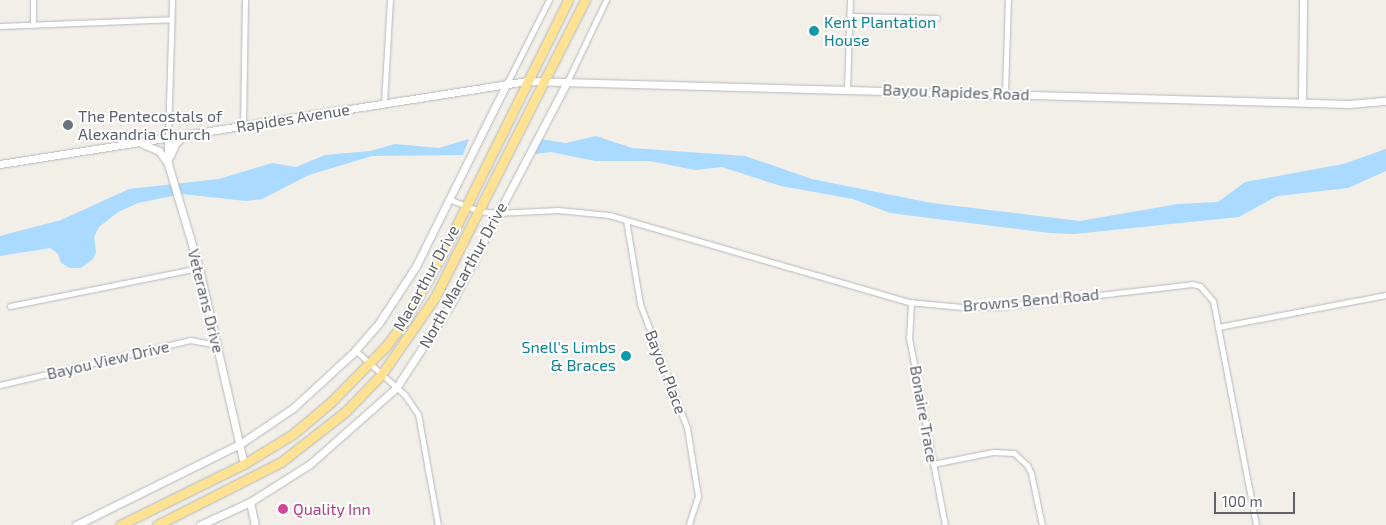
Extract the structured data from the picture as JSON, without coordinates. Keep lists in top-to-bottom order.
{
  "streets": {
    "highway": ["Macarthur Drive"],
    "street": [
      "Bayou Rapides Road",
      "Rapides Avenue",
      "North Macarthur Drive",
      "Browns Bend Road",
      "Veterans Drive",
      "Bayou View Drive",
      "Bayou Place",
      "Bonaire Trace"
    ]
  },
  "crossings": [
    ["Bayou Rapides Road", "Rapides Avenue"],
    ["Bayou Rapides Road", "North Macarthur Drive"],
    ["Bayou Rapides Road", "Macarthur Drive"],
    ["Rapides Avenue", "Macarthur Drive"],
    ["Rapides Avenue", "Veterans Drive"],
    ["North Macarthur Drive", "Browns Bend Road"],
    ["Macarthur Drive", "Browns Bend Road"],
    ["Macarthur Drive", "Veterans Drive"],
    ["Browns Bend Road", "Bayou Place"],
    ["Browns Bend Road", "Bonaire Trace"],
    ["Veterans Drive", "Bayou View Drive"]
  ],
  "places": [
    "Kent Plantation House",
    "The Pentecostals of Alexandria Church",
    "Snell's Limbs & Braces",
    "Quality Inn"
  ],
  "scale_bar": "100 m"
}
